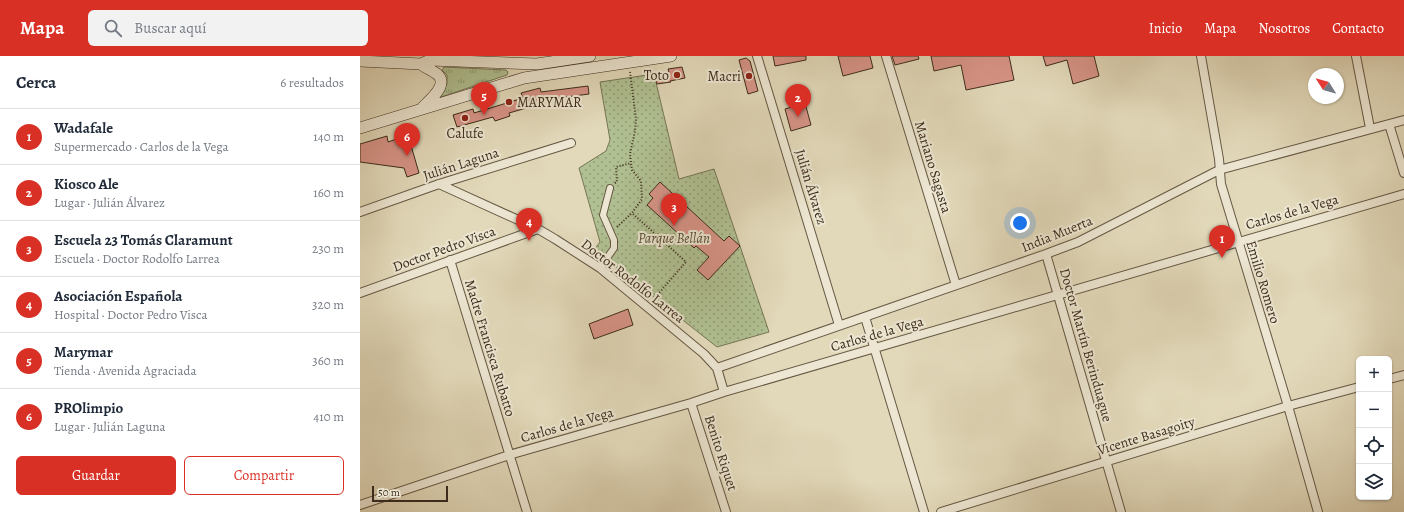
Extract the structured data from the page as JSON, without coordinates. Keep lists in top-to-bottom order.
{
  "streets": {
    "street": [
      "Julián Laguna",
      "Mariano Sagasta",
      "Julián Álvarez",
      "Carlos de la Vega",
      "India Muerta",
      "Doctor Pedro Visca",
      "Doctor Rodolfo Larrea",
      "Emilio Romero",
      "Doctor Martín Berinduague",
      "Madre Francisca Rubatto",
      "Vicente Basagoity",
      "Benito Riquet"
    ]
  },
  "crossings": [
    ["Julián Laguna", "Doctor Rodolfo Larrea"],
    ["Mariano Sagasta", "India Muerta"],
    ["Julián Álvarez", "India Muerta"],
    ["Carlos de la Vega", "Doctor Rodolfo Larrea"],
    ["Carlos de la Vega", "Emilio Romero"],
    ["Carlos de la Vega", "Doctor Martín Berinduague"],
    ["Carlos de la Vega", "Madre Francisca Rubatto"],
    ["Carlos de la Vega", "Benito Riquet"],
    ["India Muerta", "Doctor Rodolfo Larrea"],
    ["India Muerta", "Emilio Romero"],
    ["India Muerta", "Doctor Martín Berinduague"],
    ["Doctor Pedro Visca", "Doctor Rodolfo Larrea"],
    ["Doctor Pedro Visca", "Madre Francisca Rubatto"],
    ["Emilio Romero", "Vicente Basagoity"],
    ["Doctor Martín Berinduague", "Vicente Basagoity"]
  ],
  "parks": ["Parque Bellán"],
  "places": [
    "Toto",
    "Macri",
    "MARYMAR",
    "Calufe"
  ],
  "scale_bar": "50 m",
  "north": "top left",
  "page": {
    "header": "Mapa",
    "search": "Buscar aquí",
    "nav": [
      "Inicio",
      "Mapa",
      "Nosotros",
      "Contacto"
    ],
    "heading": ["Cerca", "6 resultados"],
    "pins": [
      "5",
      "2",
      "6",
      "3",
      "4",
      "1"
    ],
    "list": [
      {
        "mark": "1",
        "name": "Wadafale",
        "note": "Supermercado · Carlos de la Vega",
        "value": "140 m"
      },
      {
        "mark": "2",
        "name": "Kiosco Ale",
        "note": "Lugar · Julián Álvarez",
        "value": "160 m"
      },
      {
        "mark": "3",
        "name": "Escuela 23 Tomás Claramunt",
        "note": "Escuela · Doctor Rodolfo Larrea",
        "value": "230 m"
      },
      {
        "mark": "4",
        "name": "Asociación Española",
        "note": "Hospital · Doctor Pedro Visca",
        "value": "320 m"
      },
      {
        "mark": "5",
        "name": "Marymar",
        "note": "Tienda · Avenida Agraciada",
        "value": "360 m"
      },
      {
        "mark": "6",
        "name": "PROlimpio",
        "note": "Lugar · Julián Laguna",
        "value": "410 m"
      }
    ],
    "map_buttons": ["+", "−"],
    "buttons": ["Guardar", "Compartir"],
    "scale": "50 m"
  }
}
